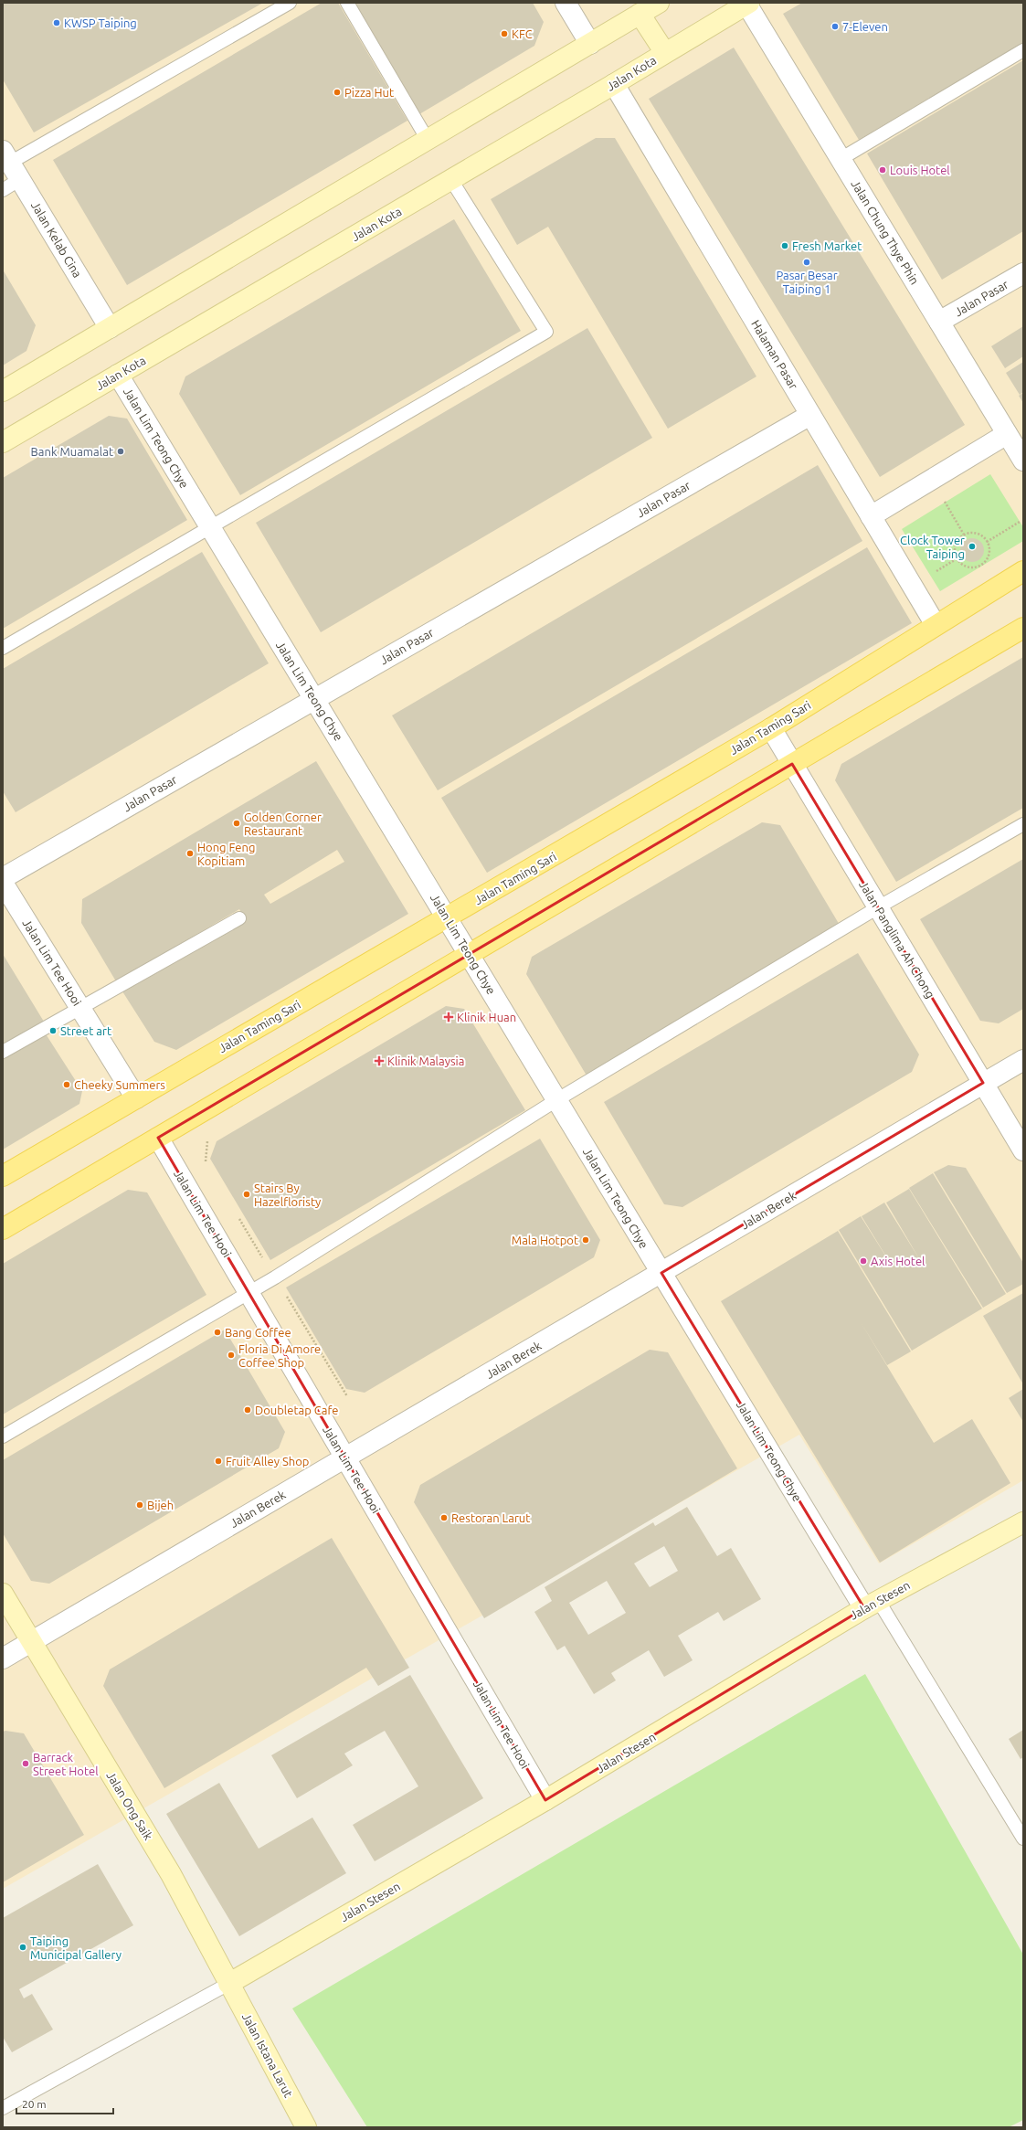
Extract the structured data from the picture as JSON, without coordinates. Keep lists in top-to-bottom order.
{
  "streets": {
    "main road": [
      "Jalan Kota",
      "Jalan Taming Sari",
      "Jalan Stesen",
      "Jalan Ong Saik",
      "Jalan Istana Larut"
    ],
    "street": [
      "Jalan Chung Thye Phin",
      "Jalan Kelab Cina",
      "Jalan Pasar",
      "Halaman Pasar",
      "Jalan Lim Teong Chye",
      "Jalan Panglima Ah Chong",
      "Jalan Lim Tee Hooi",
      "Jalan Berek"
    ]
  },
  "crossings": [
    ["Jalan Kota", "Jalan Chung Thye Phin"],
    ["Jalan Kota", "Halaman Pasar"],
    ["Jalan Kota", "Jalan Lim Teong Chye"],
    ["Jalan Chung Thye Phin", "Jalan Pasar"],
    ["Jalan Pasar", "Halaman Pasar"],
    ["Jalan Pasar", "Jalan Lim Teong Chye"],
    ["Halaman Pasar", "Jalan Taming Sari"],
    ["Jalan Lim Teong Chye", "Jalan Taming Sari"],
    ["Jalan Lim Teong Chye", "Jalan Berek"],
    ["Jalan Lim Teong Chye", "Jalan Stesen"],
    ["Jalan Taming Sari", "Jalan Panglima Ah Chong"],
    ["Jalan Taming Sari", "Jalan Lim Tee Hooi"],
    ["Jalan Panglima Ah Chong", "Jalan Berek"],
    ["Jalan Lim Tee Hooi", "Jalan Berek"],
    ["Jalan Lim Tee Hooi", "Jalan Stesen"],
    ["Jalan Berek", "Jalan Ong Saik"],
    ["Jalan Stesen", "Jalan Ong Saik"],
    ["Jalan Stesen", "Jalan Istana Larut"],
    ["Jalan Ong Saik", "Jalan Istana Larut"]
  ],
  "places": {
    "other": [
      "KWSP Taiping",
      "7-Eleven",
      "KFC",
      "Pizza Hut",
      "Louis Hotel",
      "Fresh Market",
      "Pasar Besar Taiping 1",
      "Bank Muamalat",
      "Clock Tower Taiping",
      "Golden Corner Restaurant",
      "Hong Feng Kopitiam",
      "Street art",
      "Cheeky Summers",
      "Stairs By Hazelfloristy",
      "Mala Hotpot",
      "Axis Hotel",
      "Bang Coffee",
      "Floria Di Amore Coffee Shop",
      "Doubletap Cafe",
      "Fruit Alley Shop",
      "Bijeh",
      "Restoran Larut",
      "Barrack Street Hotel",
      "Taiping Municipal Gallery"
    ],
    "health": ["Klinik Huan", "Klinik Malaysia"]
  },
  "scale_bar": "20 m"
}
